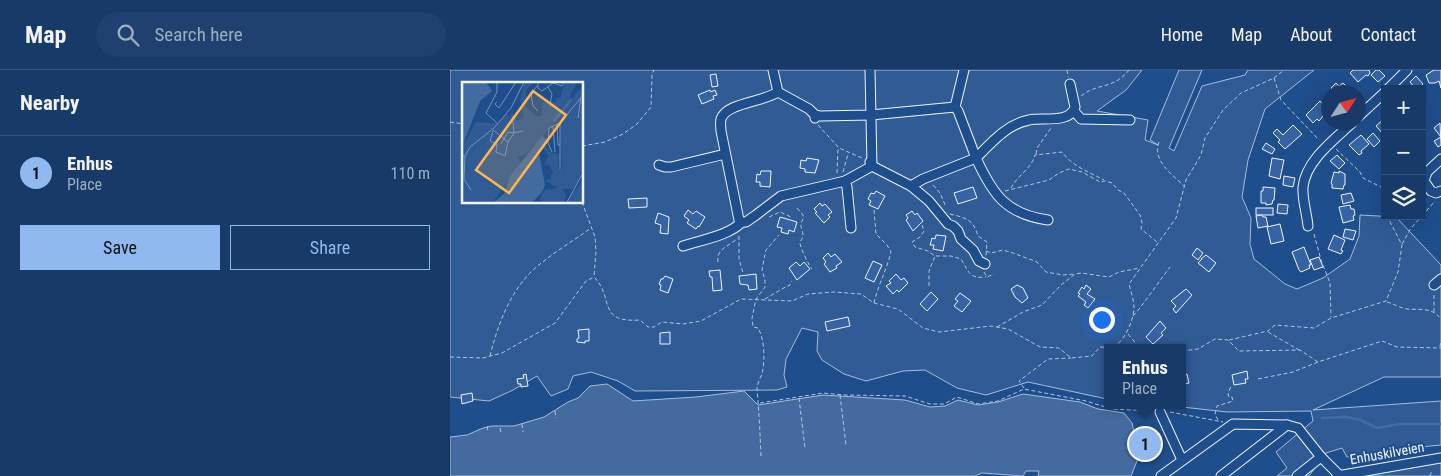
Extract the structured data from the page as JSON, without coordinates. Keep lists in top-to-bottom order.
{
  "streets": {
    "street": ["Enhuskilveien"]
  },
  "north": "top right",
  "page": {
    "header": "Map",
    "search": "Search here",
    "nav": [
      "Home",
      "Map",
      "About",
      "Contact"
    ],
    "heading": "Nearby",
    "map_buttons": ["+", "−"],
    "list": [
      {
        "mark": "1",
        "name": "Enhus",
        "note": "Place",
        "value": "110 m"
      }
    ],
    "buttons": ["Save", "Share"],
    "popup": ["Enhus", "Place"],
    "pins": "1"
  }
}
